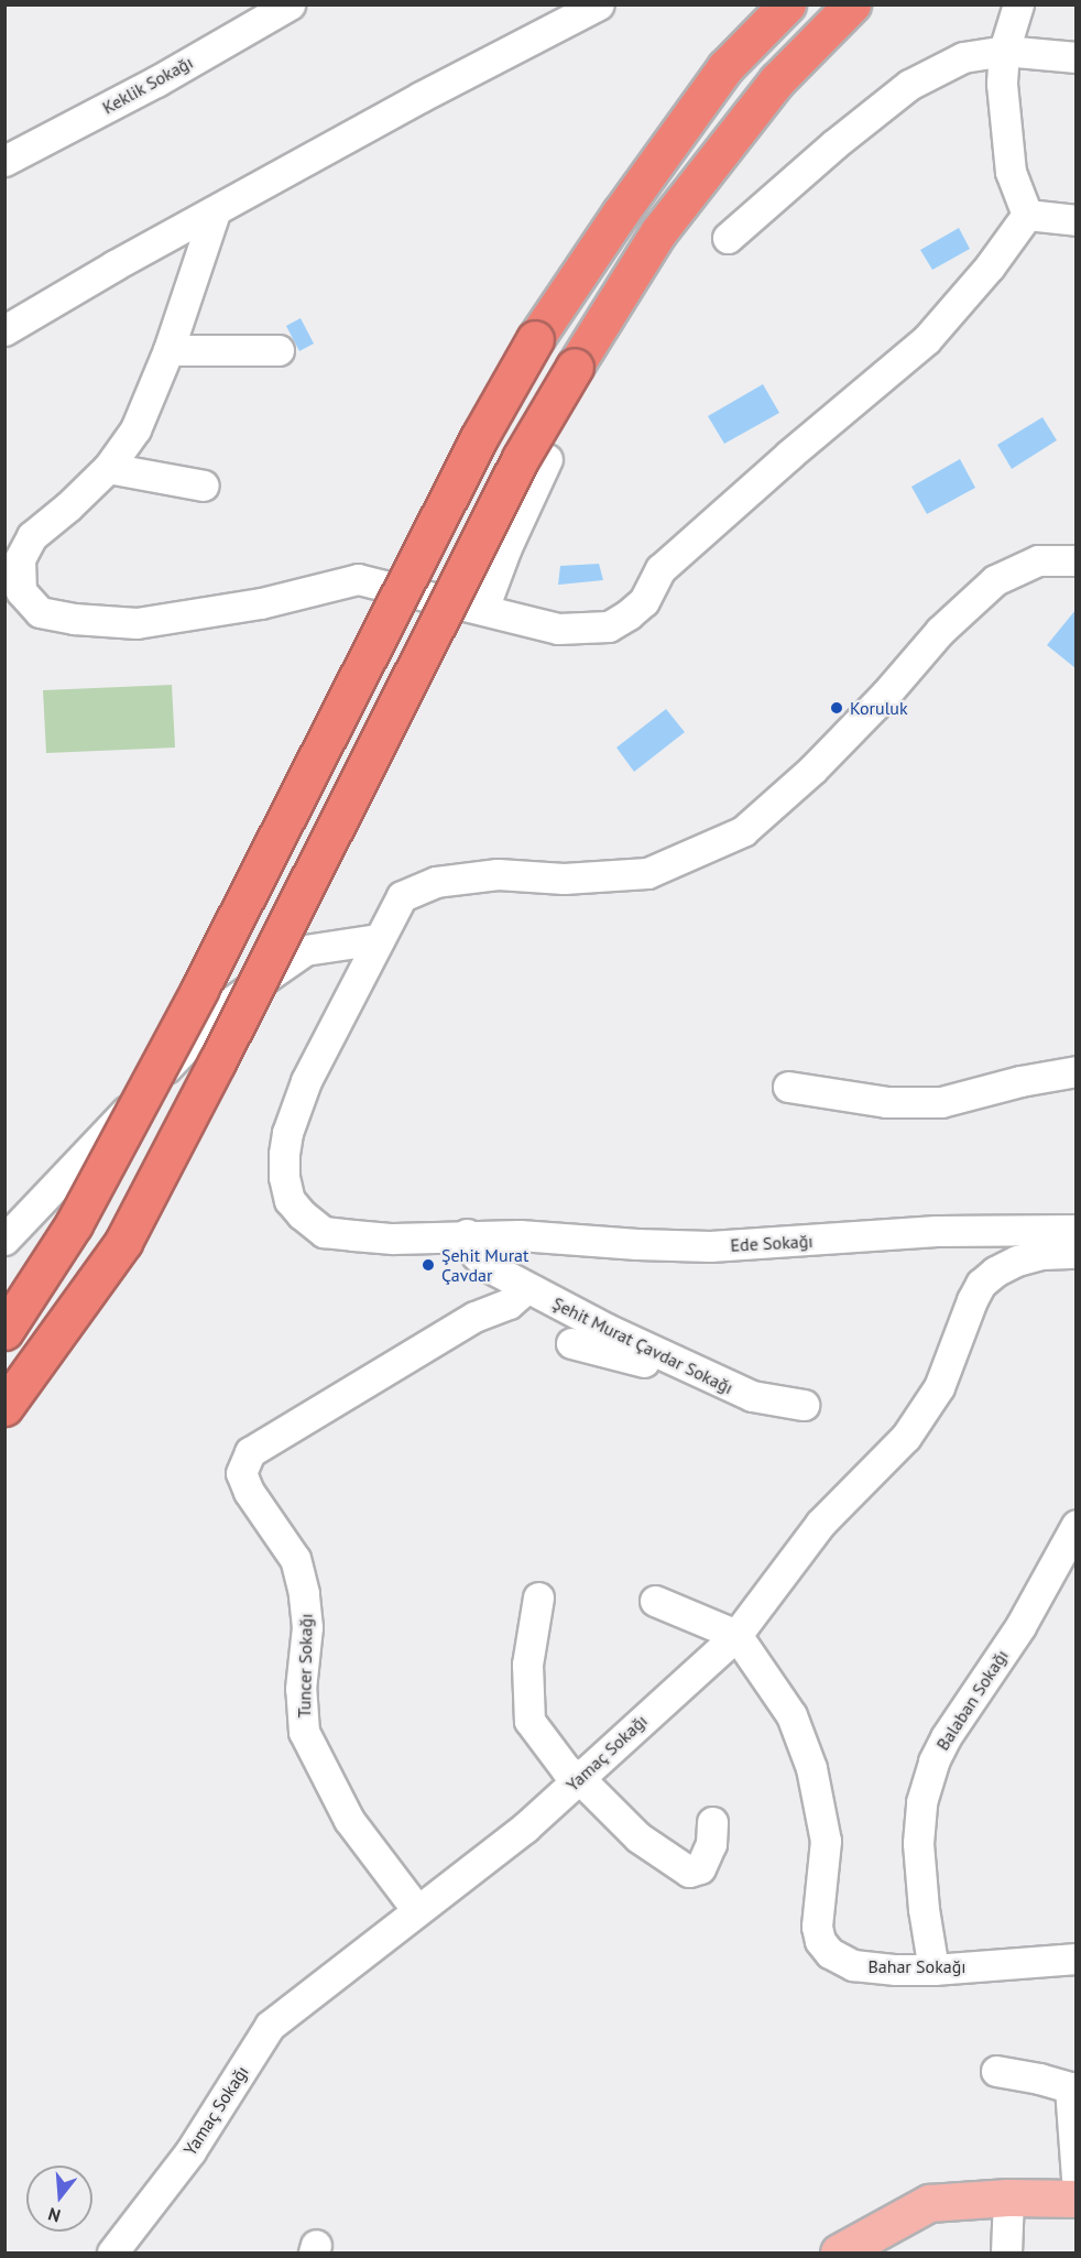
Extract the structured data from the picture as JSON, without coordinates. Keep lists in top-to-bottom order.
{
  "streets": {
    "street": [
      "Keklik Sokağı",
      "Ede Sokağı",
      "Şehit Murat Çavdar Sokağı",
      "Tuncer Sokağı",
      "Balaban Sokağı",
      "Yamaç Sokağı",
      "Bahar Sokağı"
    ]
  },
  "crossings": [
    ["Ede Sokağı", "Şehit Murat Çavdar Sokağı"],
    ["Şehit Murat Çavdar Sokağı", "Tuncer Sokağı"],
    ["Tuncer Sokağı", "Yamaç Sokağı"],
    ["Balaban Sokağı", "Bahar Sokağı"],
    ["Yamaç Sokağı", "Bahar Sokağı"]
  ],
  "places": ["Koruluk", "Şehit Murat Çavdar"],
  "north": "bottom"
}
